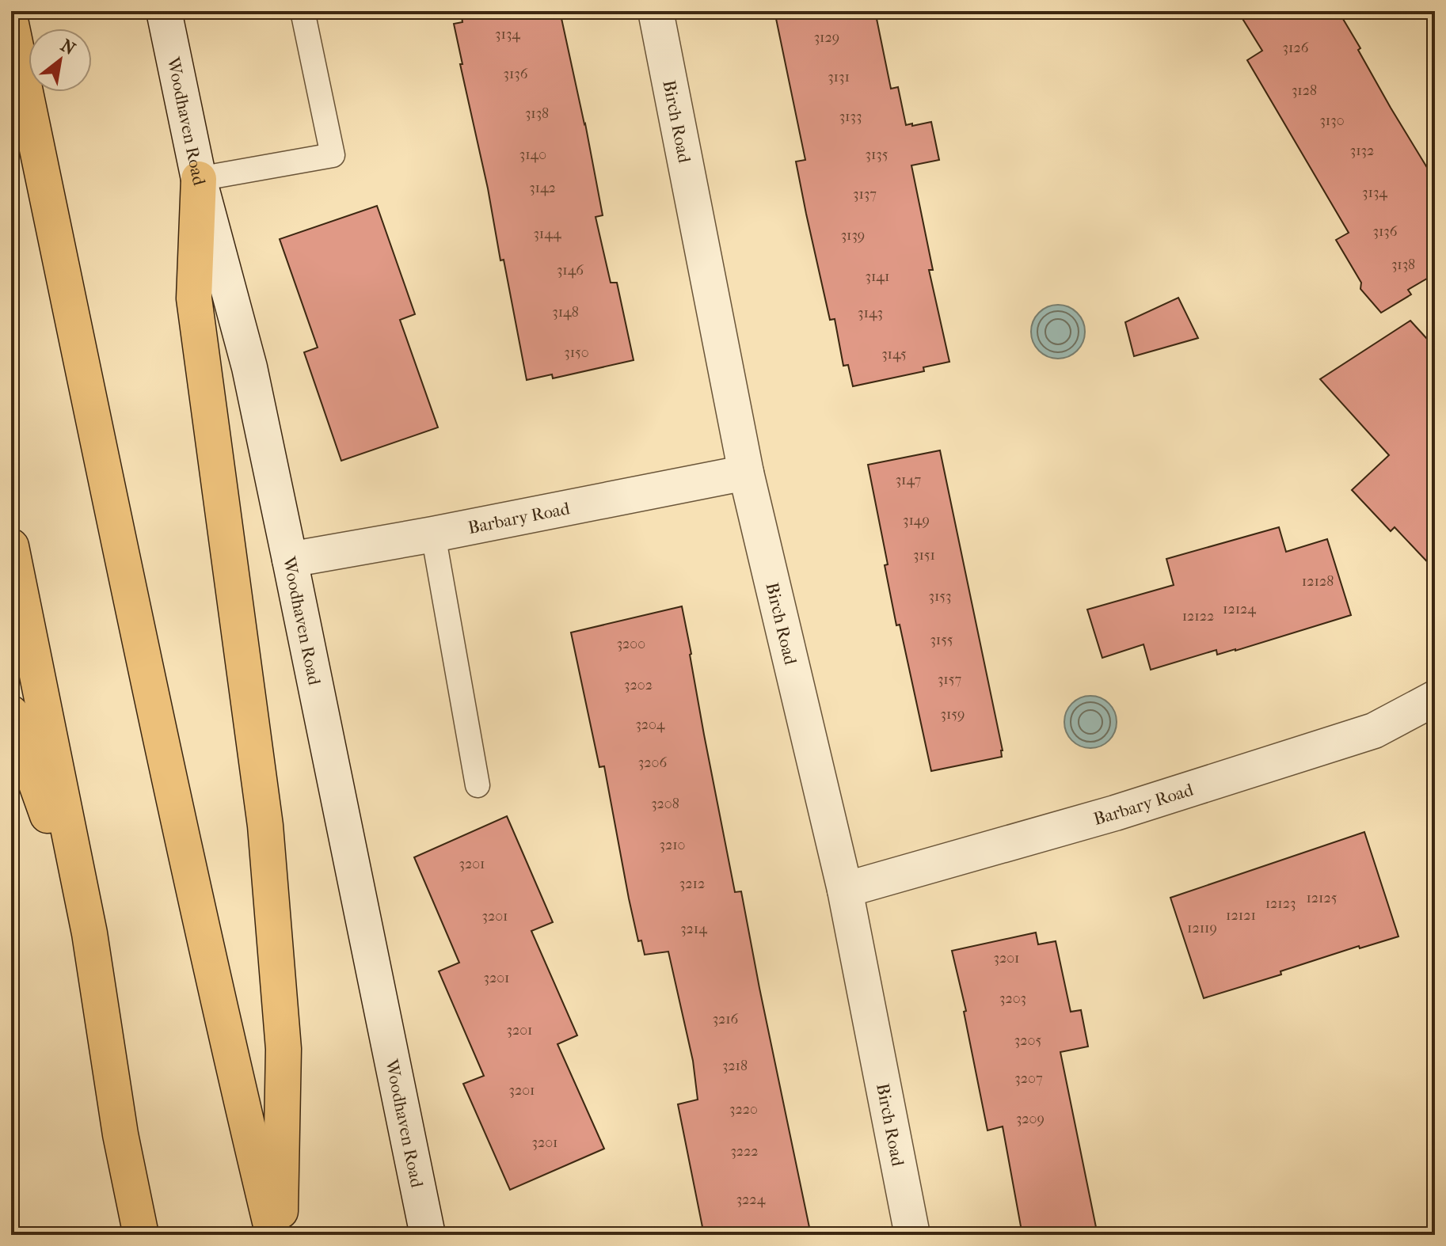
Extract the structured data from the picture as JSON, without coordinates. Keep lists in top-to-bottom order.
{
  "streets": {
    "street": ["Birch Road", "Woodhaven Road", "Barbary Road"]
  },
  "crossings": [
    ["Birch Road", "Barbary Road"],
    ["Woodhaven Road", "Barbary Road"]
  ],
  "house_numbers": [
    "3134",
    "3129",
    "3126",
    "3136",
    "3131",
    "3128",
    "3138",
    "3133",
    "3130",
    "3132",
    "3140",
    "3135",
    "3142",
    "3134",
    "3137",
    "3136",
    "3144",
    "3139",
    "3138",
    "3146",
    "3141",
    "3148",
    "3143",
    "3150",
    "3145",
    "3147",
    "3149",
    "3151",
    "12128",
    "3153",
    "12124",
    "12122",
    "3155",
    "3200",
    "3157",
    "3202",
    "3159",
    "3204",
    "3206",
    "3208",
    "3210",
    "3201",
    "3212",
    "12125",
    "12123",
    "12121",
    "3201",
    "12119",
    "3214",
    "3201",
    "3201",
    "3203",
    "3216",
    "3201",
    "3205",
    "3218",
    "3207",
    "3201",
    "3220",
    "3209",
    "3201",
    "3222",
    "3224"
  ],
  "north": "top right"
}
